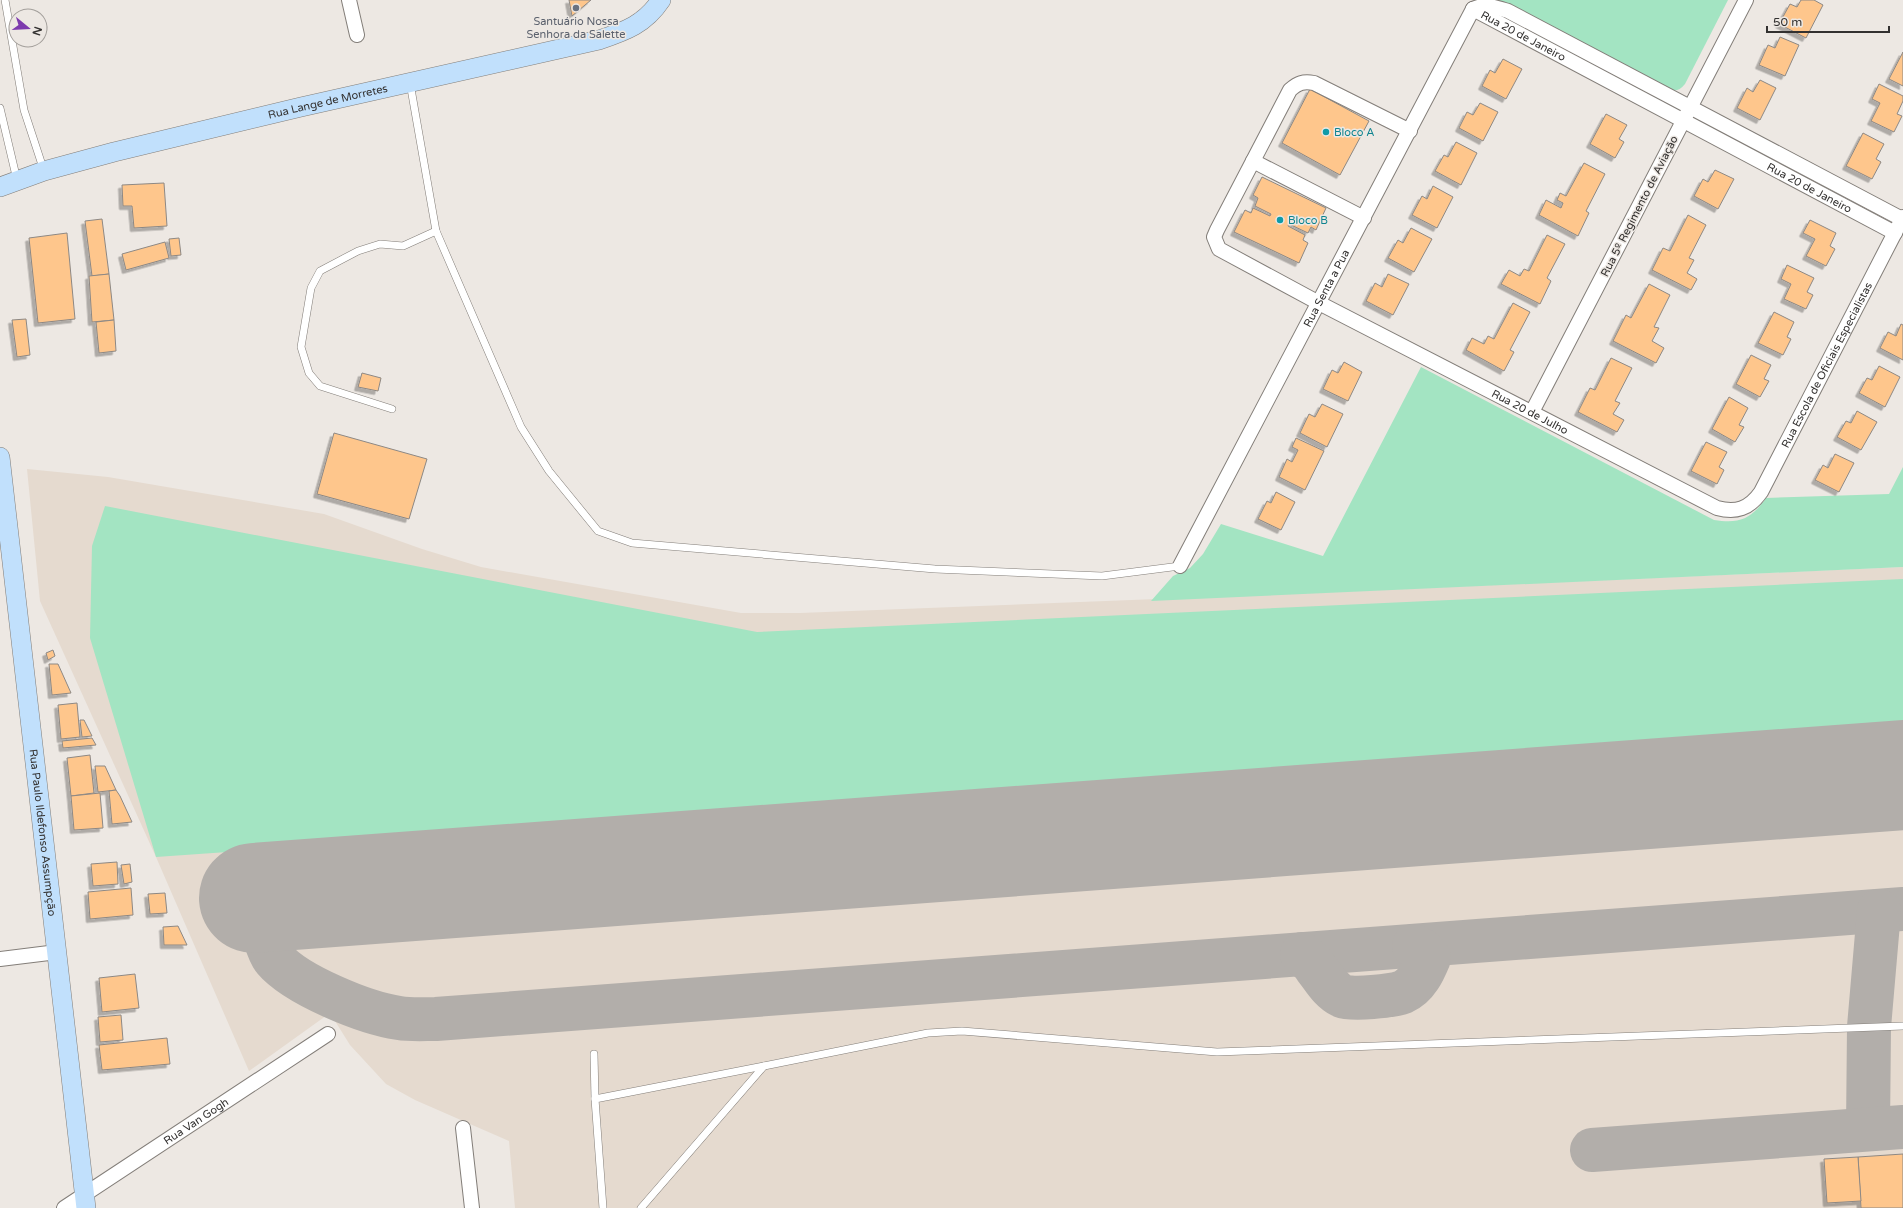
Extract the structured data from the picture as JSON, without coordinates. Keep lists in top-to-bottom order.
{
  "streets": {
    "street": [
      "Rua 20 de Janeiro",
      "Rua Lange de Morretes",
      "Rua 5º Regimento de Aviação",
      "Rua Senta a Pua",
      "Rua Escola de Oficiais Especialistas",
      "Rua 20 de Julho",
      "Rua Paulo Ildefonso Assumpção",
      "Rua Van Gogh"
    ]
  },
  "crossings": [
    ["Rua 20 de Janeiro", "Rua 5º Regimento de Aviação"],
    ["Rua 20 de Janeiro", "Rua Senta a Pua"],
    ["Rua 20 de Janeiro", "Rua Escola de Oficiais Especialistas"],
    ["Rua 5º Regimento de Aviação", "Rua 20 de Julho"],
    ["Rua Senta a Pua", "Rua 20 de Julho"],
    ["Rua Escola de Oficiais Especialistas", "Rua 20 de Julho"],
    ["Rua Paulo Ildefonso Assumpção", "Rua Van Gogh"]
  ],
  "places": ["Santuário Nossa Senhora da Salette", "Bloco A", "Bloco B"],
  "scale_bar": "50 m",
  "north": "right"
}
